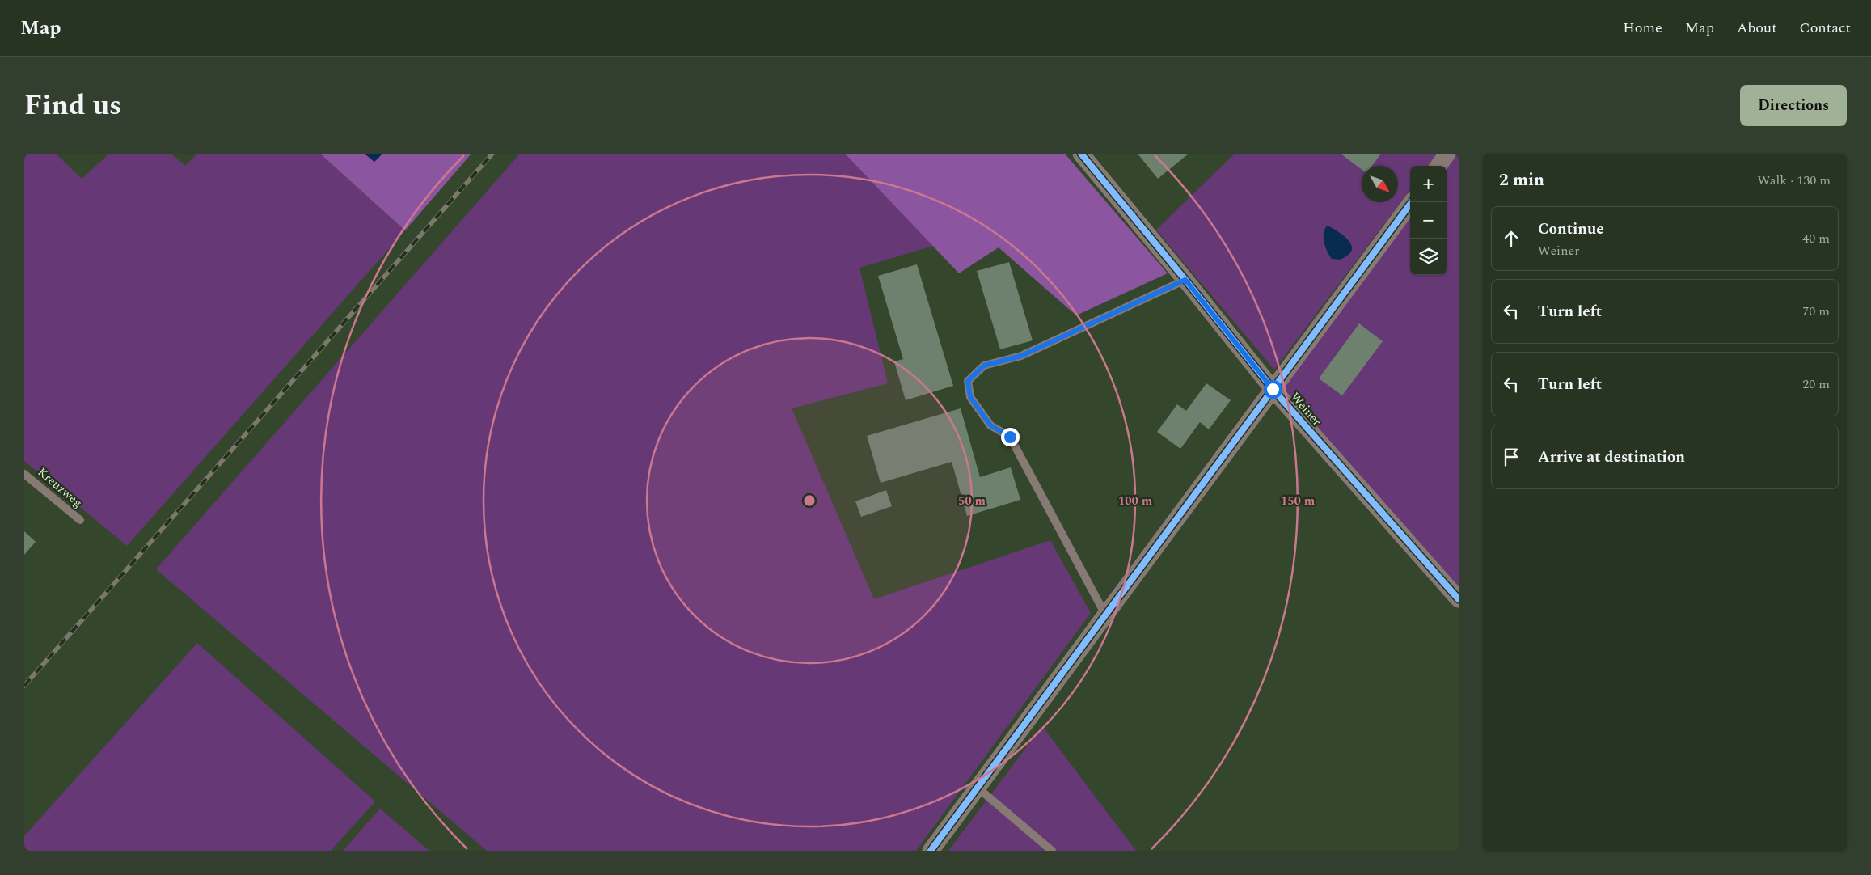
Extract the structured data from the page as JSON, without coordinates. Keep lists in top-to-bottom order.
{
  "streets": {
    "street": ["Weiner"],
    "lane": ["Kreuzweg"]
  },
  "north": "bottom right",
  "page": {
    "header": "Map",
    "nav": [
      "Home",
      "Map",
      "About",
      "Contact"
    ],
    "title": "Find us",
    "buttons": "Directions",
    "heading": ["2 min", "Walk · 130 m"],
    "map_buttons": ["+", "−"],
    "list": [
      ["Continue", "Weiner", "40 m"],
      ["Turn left", "70 m"],
      ["Turn left", "20 m"],
      "Arrive at destination"
    ]
  },
  "rings": ["50 m", "100 m", "150 m"]
}
